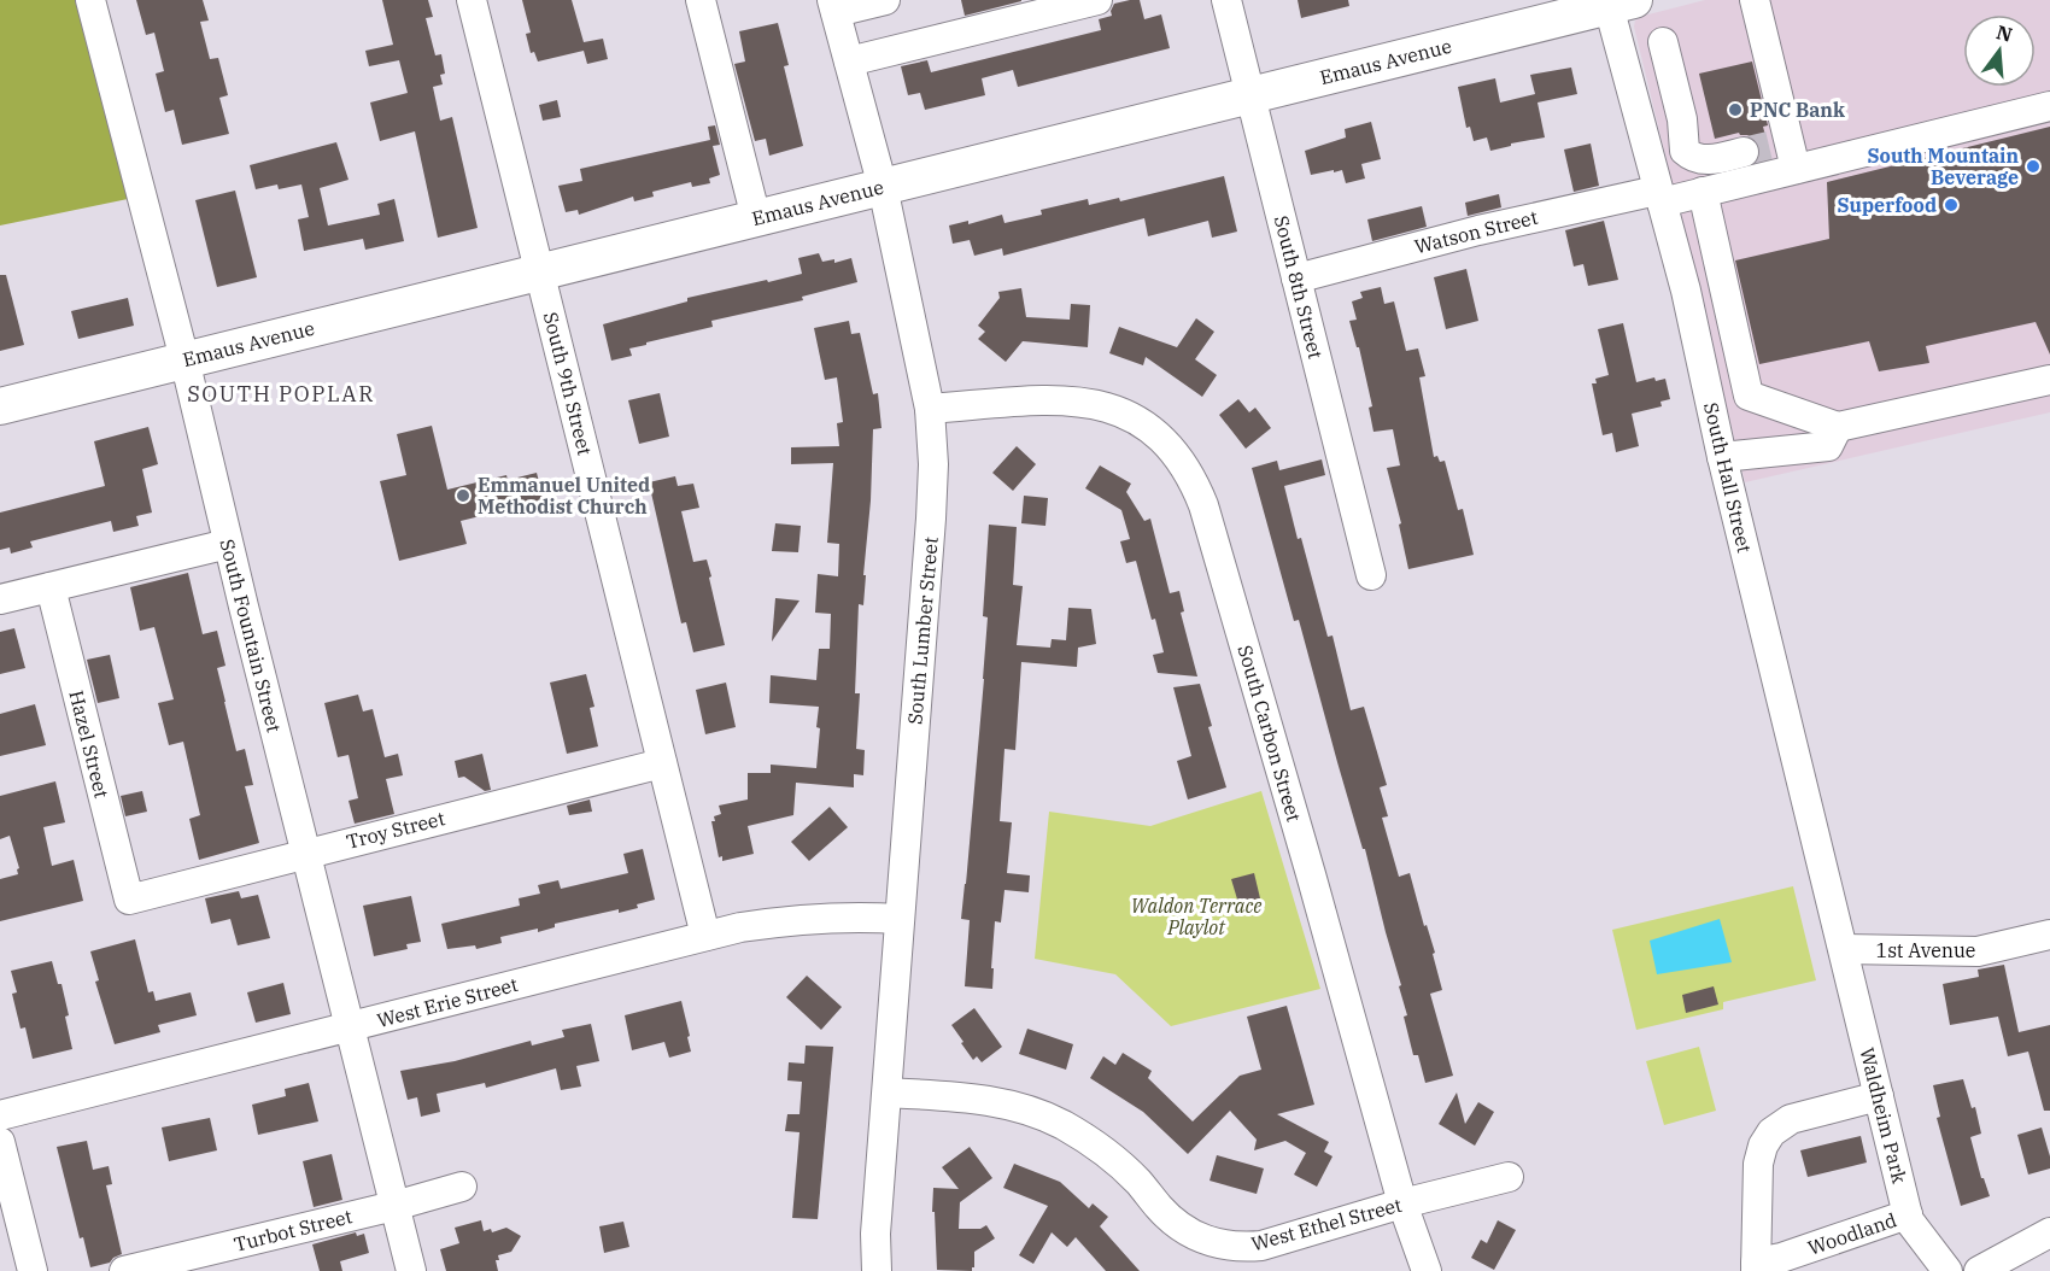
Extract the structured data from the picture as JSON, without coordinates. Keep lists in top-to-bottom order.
{
  "streets": {
    "main road": ["Emaus Avenue"],
    "street": [
      "Watson Street",
      "South 8th Street",
      "South 9th Street",
      "South Hall Street",
      "South Lumber Street",
      "South Fountain Street",
      "South Carbon Street",
      "Hazel Street",
      "Troy Street",
      "1st Avenue",
      "West Erie Street",
      "Waldheim Park",
      "West Ethel Street",
      "Turbot Street",
      "Woodland"
    ]
  },
  "crossings": [
    ["Emaus Avenue", "South 8th Street"],
    ["Emaus Avenue", "South 9th Street"],
    ["Emaus Avenue", "South Hall Street"],
    ["Emaus Avenue", "South Lumber Street"],
    ["Emaus Avenue", "South Fountain Street"],
    ["Watson Street", "South 8th Street"],
    ["Watson Street", "South Hall Street"],
    ["South 9th Street", "Troy Street"],
    ["South 9th Street", "West Erie Street"],
    ["South Hall Street", "1st Avenue"],
    ["South Hall Street", "Waldheim Park"],
    ["South Lumber Street", "South Carbon Street"],
    ["South Lumber Street", "West Erie Street"],
    ["South Lumber Street", "West Ethel Street"],
    ["South Fountain Street", "Troy Street"],
    ["South Fountain Street", "West Erie Street"],
    ["South Fountain Street", "Turbot Street"],
    ["South Carbon Street", "West Ethel Street"],
    ["Hazel Street", "Troy Street"],
    ["1st Avenue", "Waldheim Park"],
    ["Waldheim Park", "Woodland"]
  ],
  "districts": ["SOUTH POPLAR"],
  "parks": ["Waldon Terrace Playlot"],
  "places": [
    "PNC Bank",
    "South Mountain Beverage",
    "Superfood",
    "Emmanuel United Methodist Church"
  ],
  "north": "top"
}
